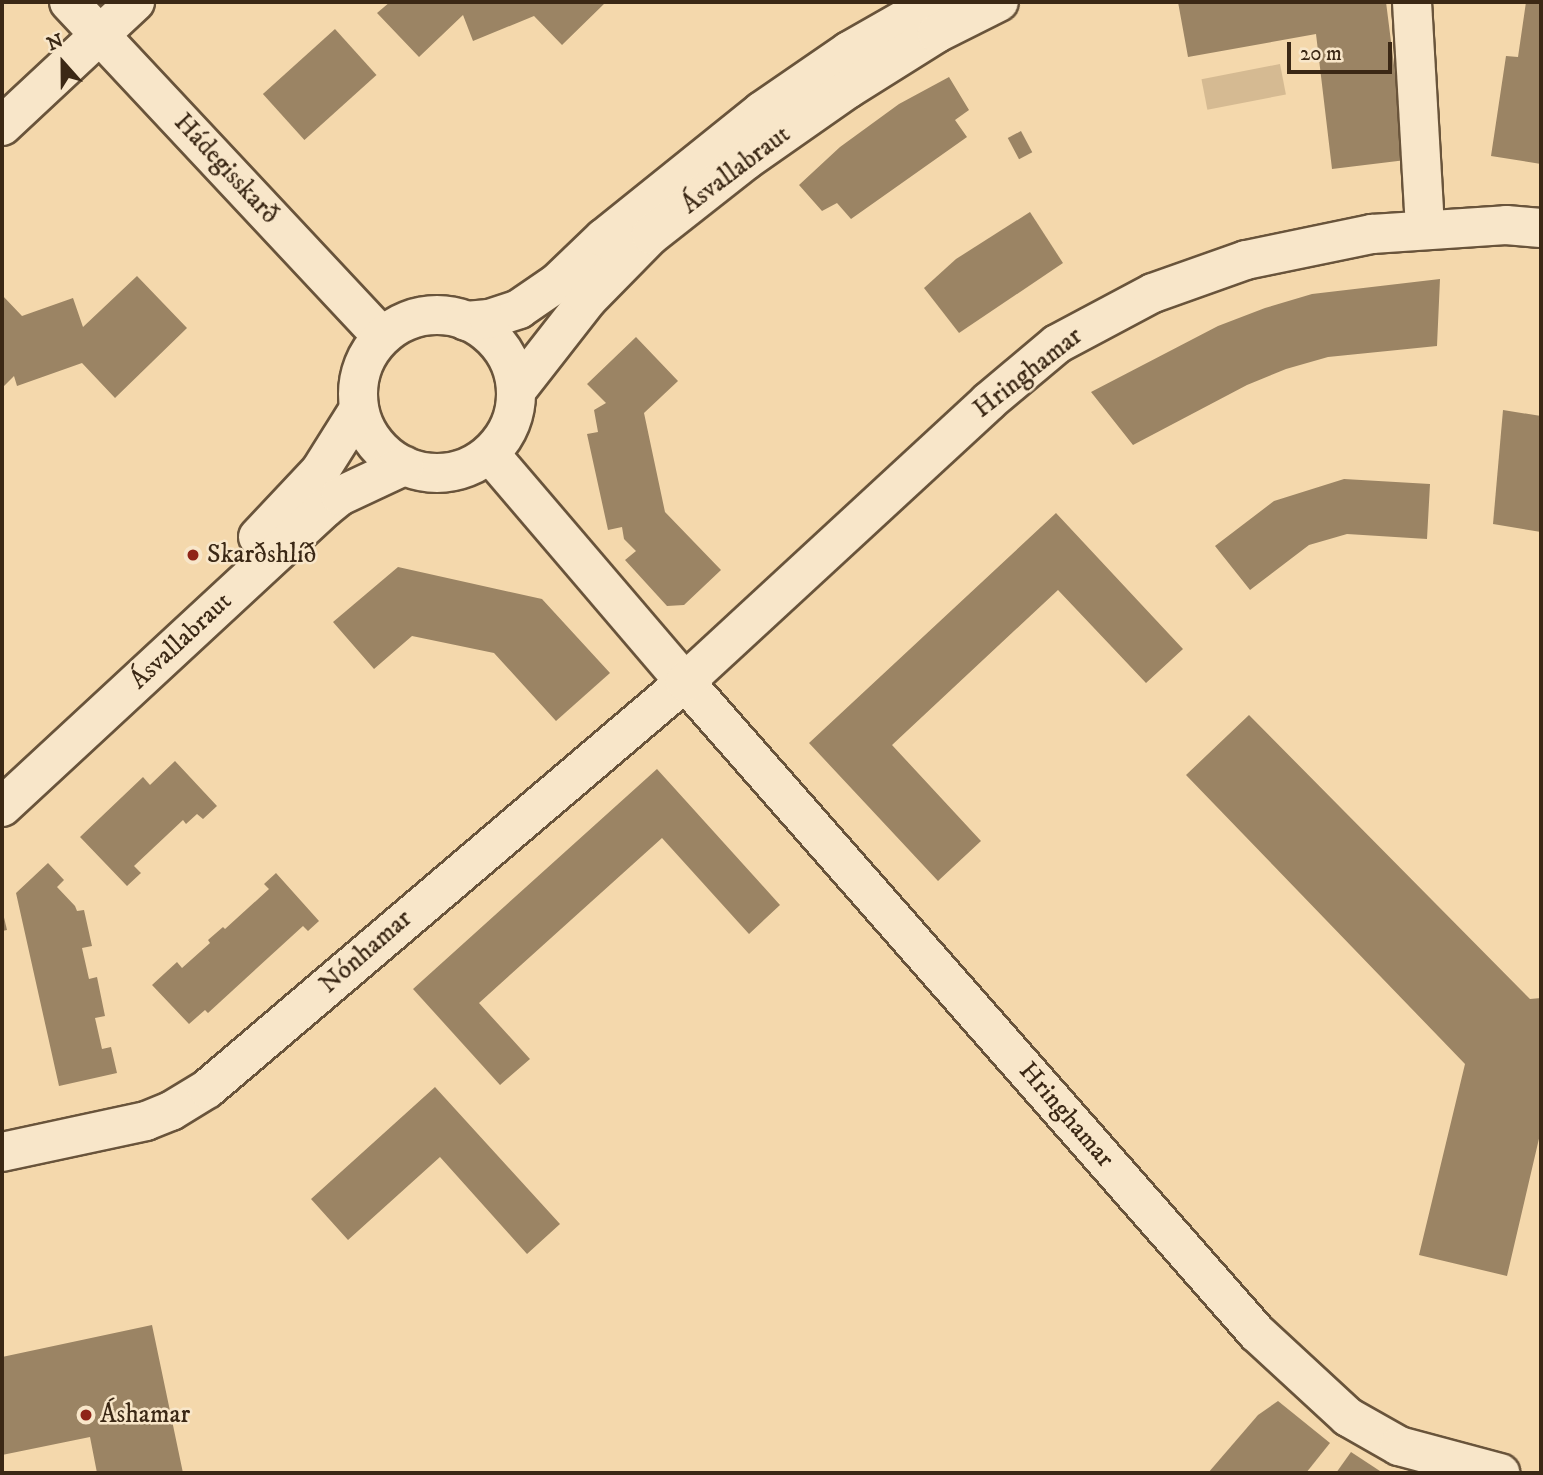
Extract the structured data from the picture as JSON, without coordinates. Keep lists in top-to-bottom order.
{
  "streets": {
    "street": [
      "Hádegisskarð",
      "Ásvallabraut",
      "Hringhamar",
      "Nónhamar"
    ]
  },
  "crossings": [
    ["Hádegisskarð", "Ásvallabraut"],
    ["Hádegisskarð", "Hringhamar"],
    ["Ásvallabraut", "Hringhamar"],
    ["Hringhamar", "Nónhamar"]
  ],
  "places": ["Skarðshlíð", "Áshamar"],
  "scale_bar": "20 m",
  "north": "top"
}
